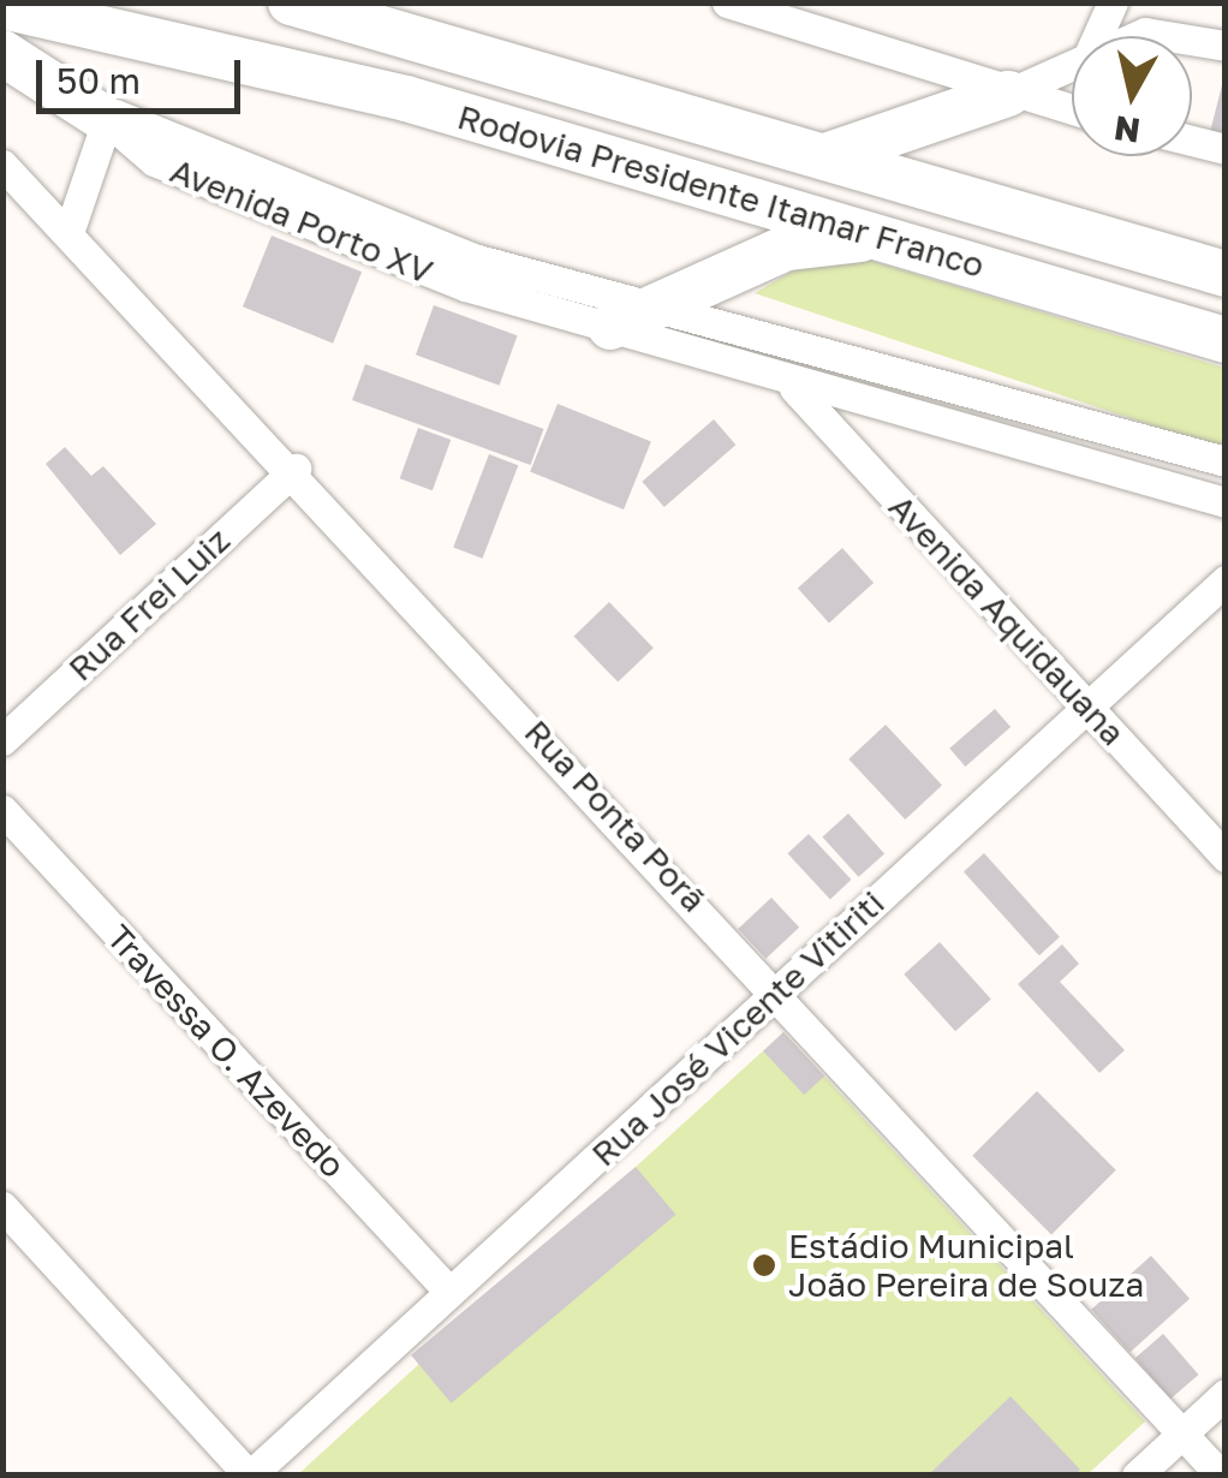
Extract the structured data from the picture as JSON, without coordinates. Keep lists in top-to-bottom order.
{
  "streets": {
    "highway": ["Rodovia Presidente Itamar Franco"],
    "street": [
      "Avenida Porto XV",
      "Rua Frei Luiz",
      "Avenida Aquidauana",
      "Rua Ponta Porã",
      "Rua José Vicente Vitiriti",
      "Travessa O. Azevedo"
    ]
  },
  "crossings": [
    ["Avenida Porto XV", "Avenida Aquidauana"],
    ["Rua Frei Luiz", "Rua Ponta Porã"],
    ["Avenida Aquidauana", "Rua José Vicente Vitiriti"],
    ["Rua Ponta Porã", "Rua José Vicente Vitiriti"],
    ["Rua José Vicente Vitiriti", "Travessa O. Azevedo"]
  ],
  "places": ["Estádio Municipal João Pereira de Souza"],
  "scale_bar": "50 m",
  "north": "bottom"
}
